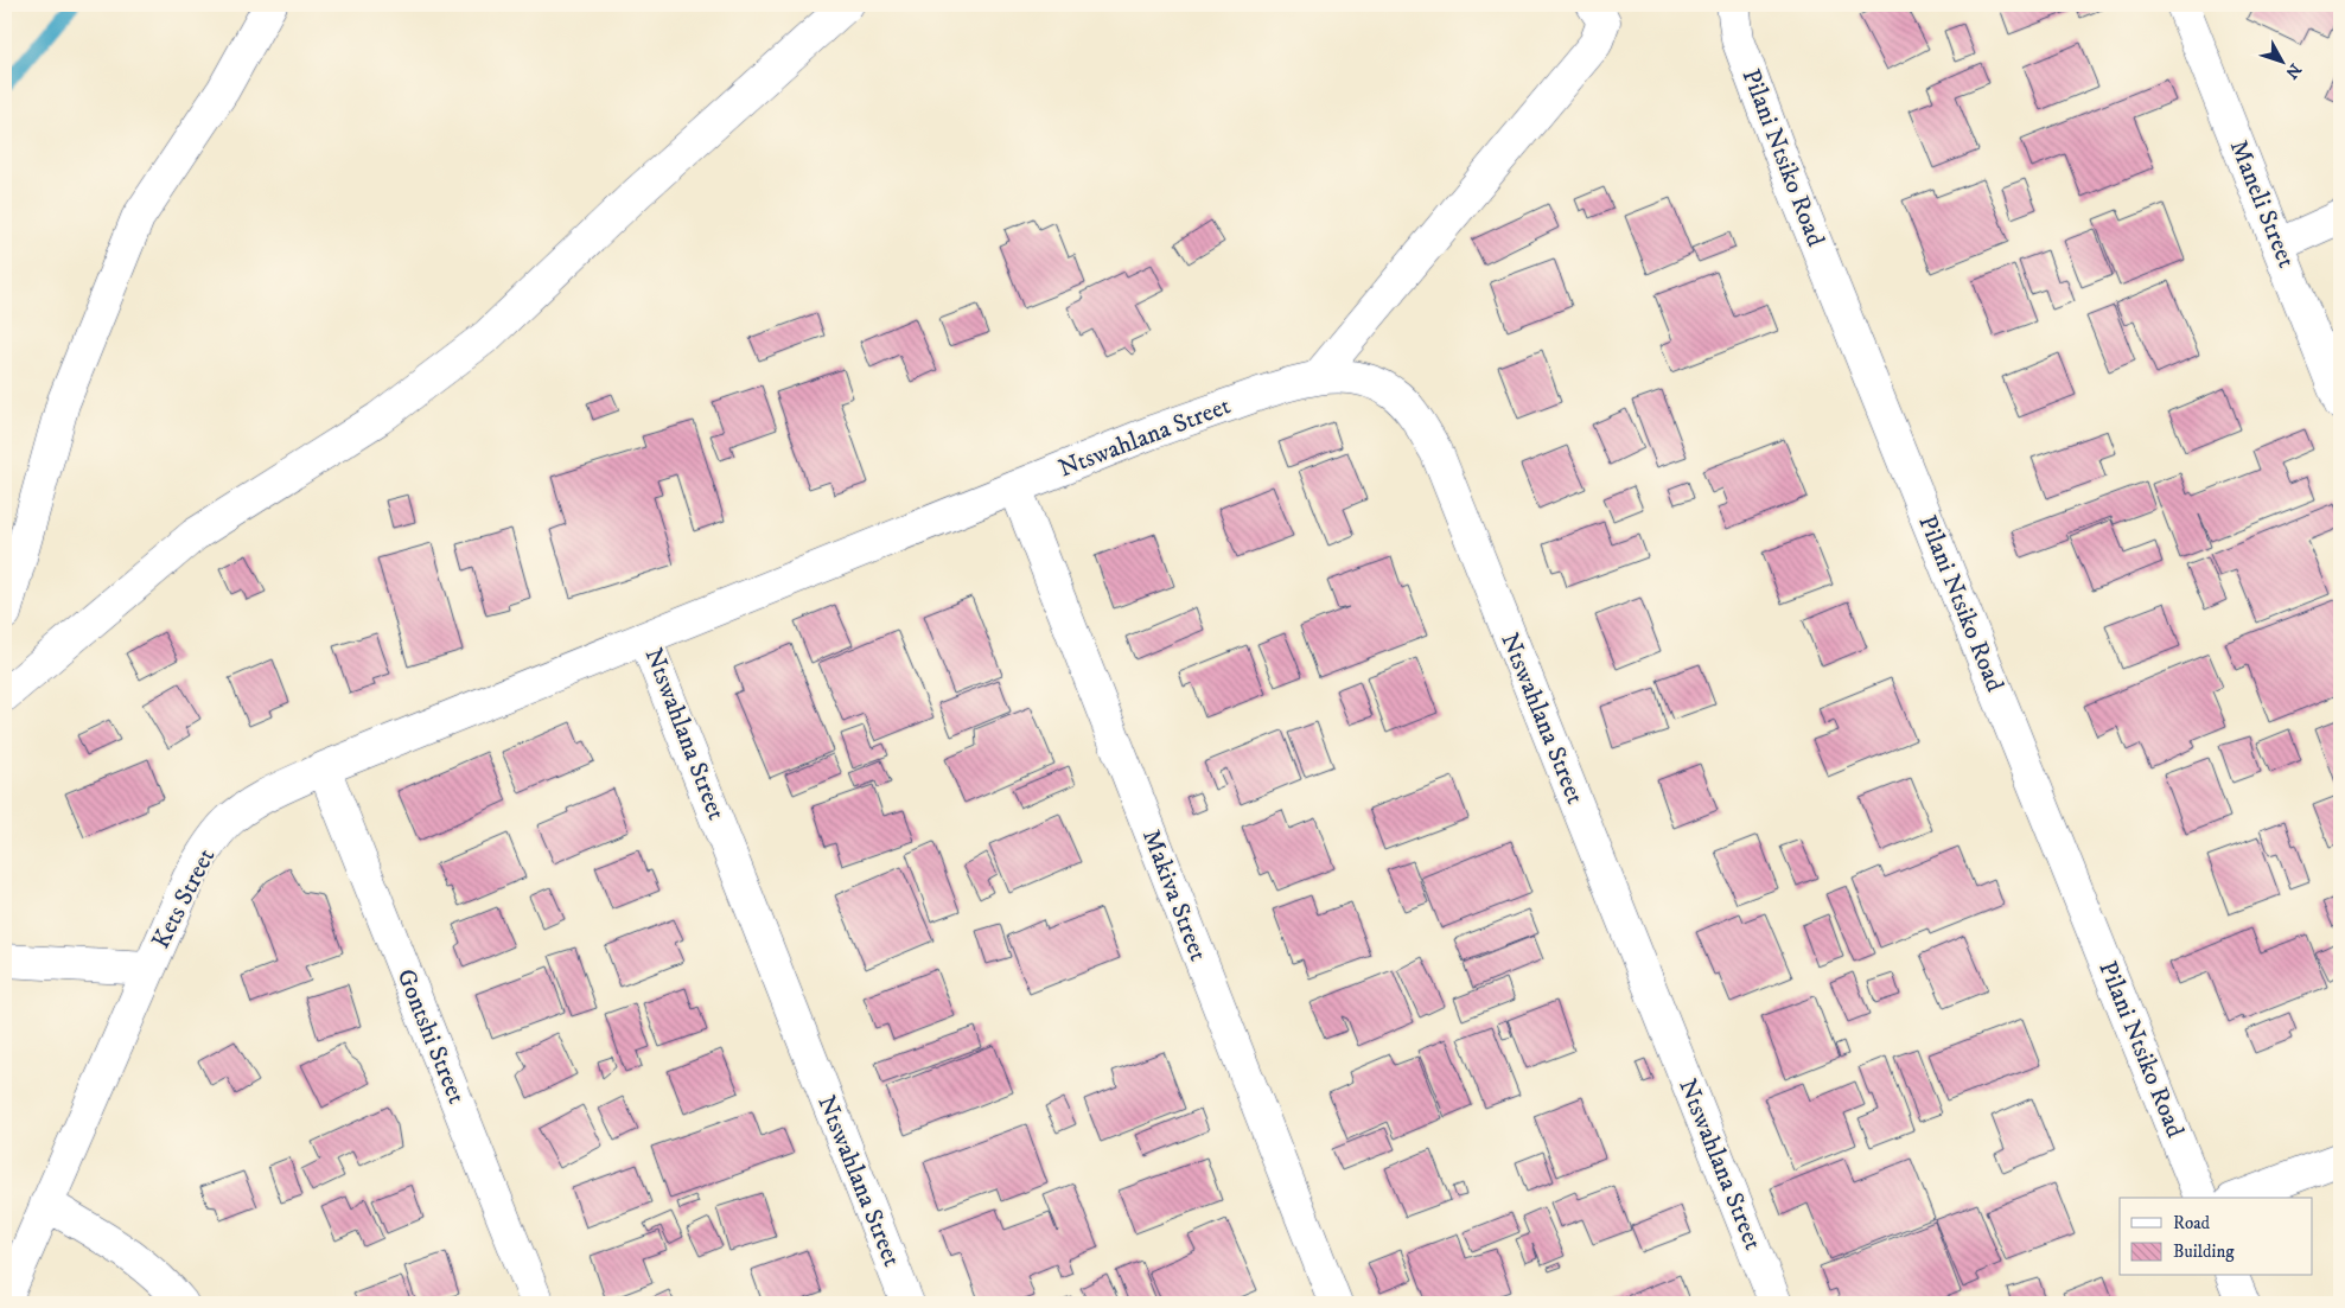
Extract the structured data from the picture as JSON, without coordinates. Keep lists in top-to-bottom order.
{
  "streets": {
    "street": [
      "Pilani Ntsiko Road",
      "Maneli Street",
      "Ntswahlana Street",
      "Makiva Street",
      "Kets Street",
      "Gontshi Street"
    ]
  },
  "crossings": [
    ["Ntswahlana Street", "Makiva Street"],
    ["Ntswahlana Street", "Kets Street"],
    ["Kets Street", "Gontshi Street"]
  ],
  "legend": ["Road", "Building"],
  "north": "bottom right"
}
